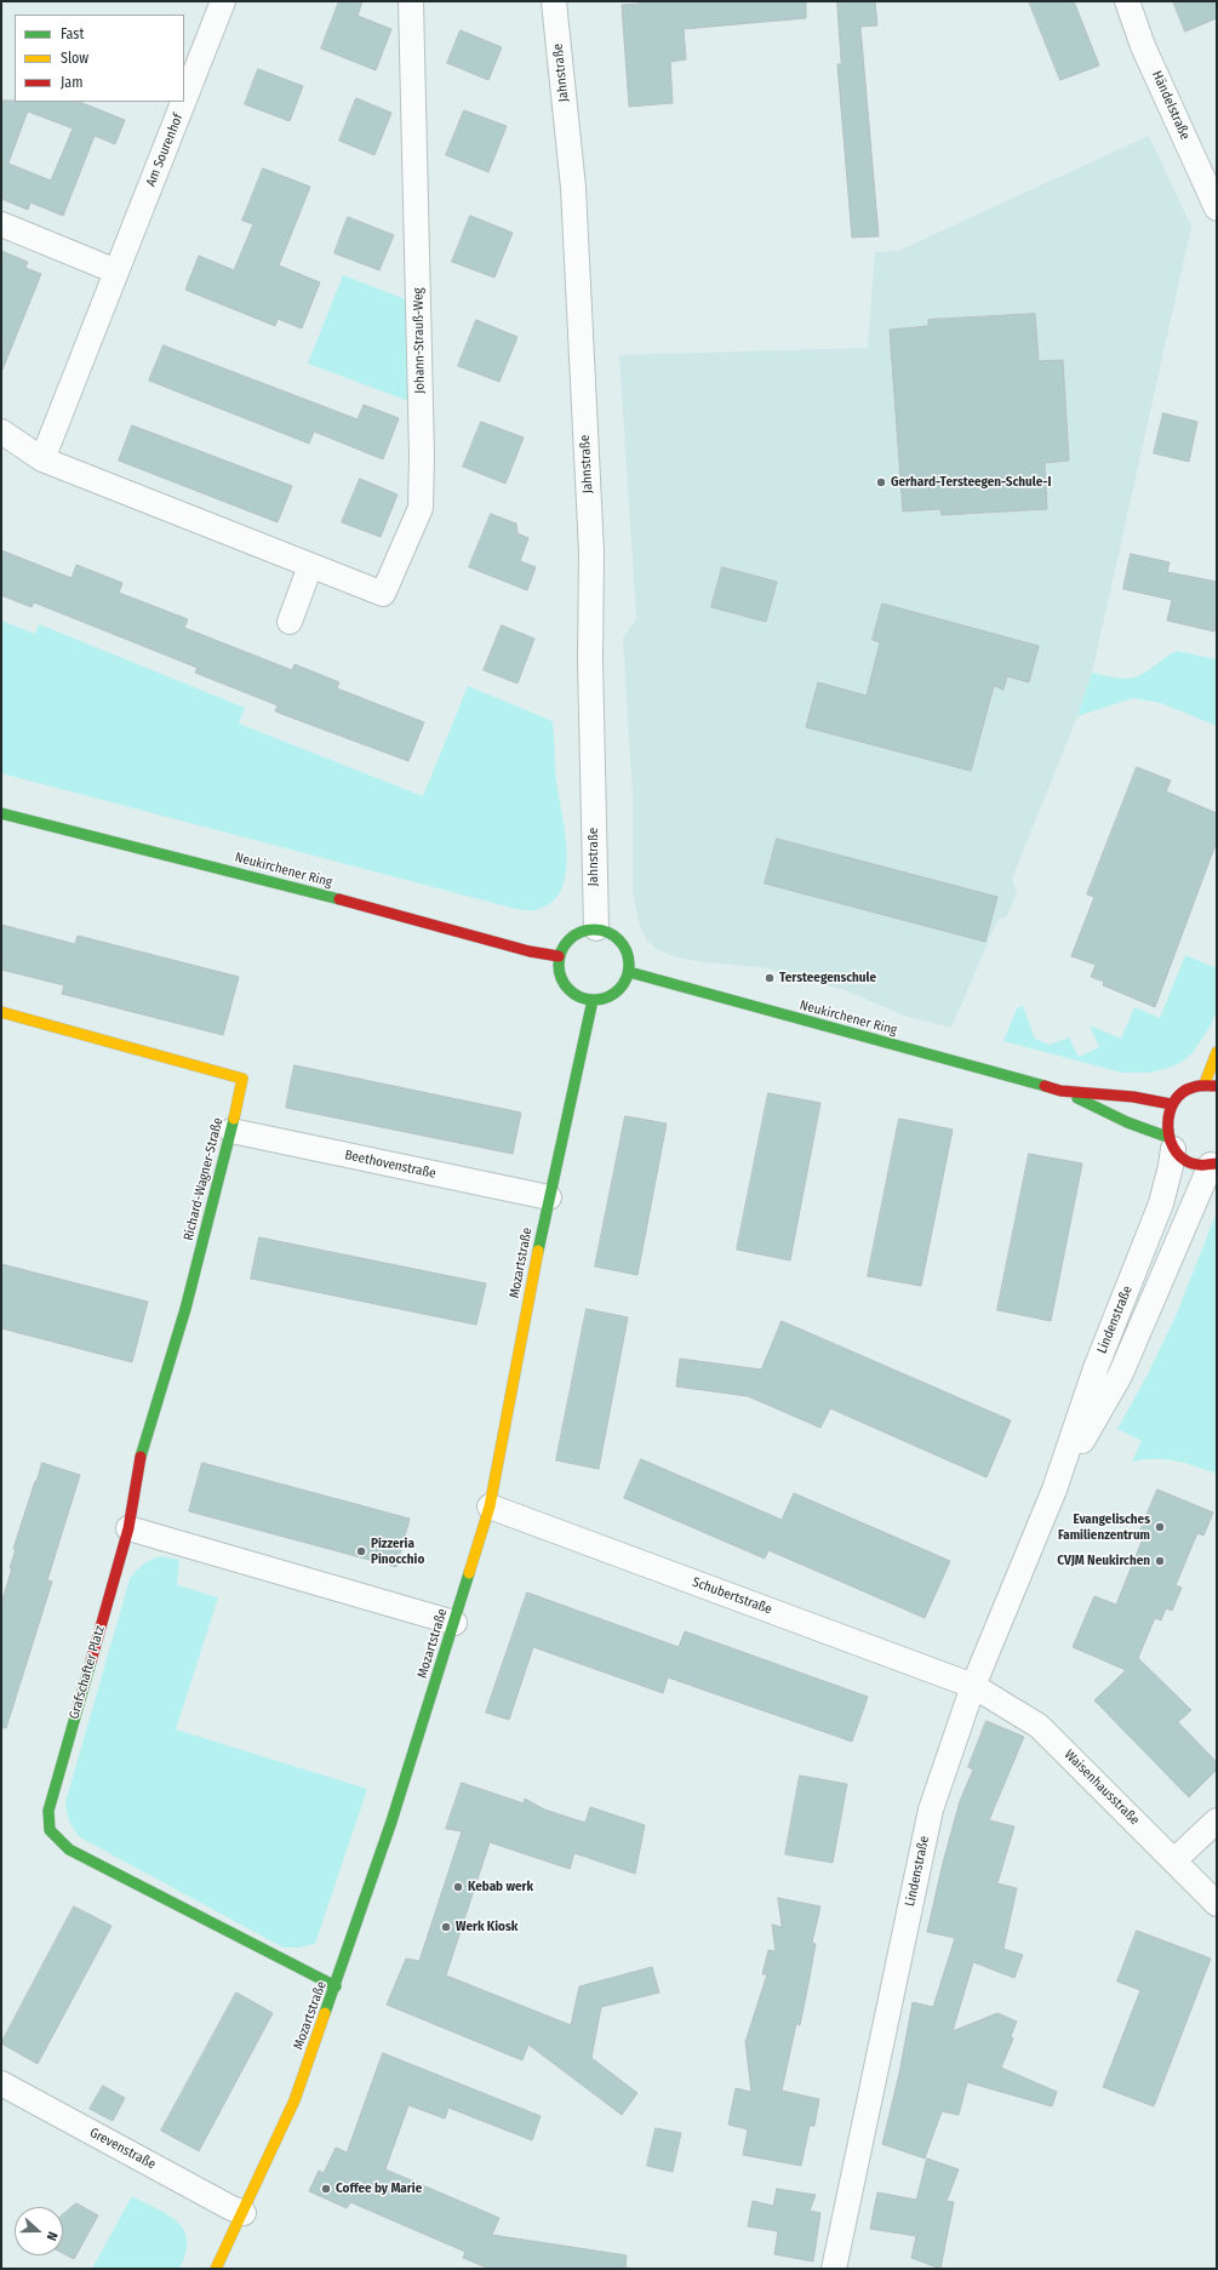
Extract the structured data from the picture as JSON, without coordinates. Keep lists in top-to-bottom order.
{
  "streets": {
    "street": [
      "Jahnstraße",
      "Händelstraße",
      "Am Sourenhof",
      "Johann-Strauß-Weg",
      "Neukirchener Ring",
      "Beethovenstraße",
      "Richard-Wagner-Straße",
      "Mozartstraße",
      "Lindenstraße",
      "Schubertstraße",
      "Grafschafter Platz",
      "Waisenhausstraße",
      "Grevenstraße"
    ]
  },
  "crossings": [
    ["Jahnstraße", "Neukirchener Ring"],
    ["Jahnstraße", "Mozartstraße"],
    ["Am Sourenhof", "Johann-Strauß-Weg"],
    ["Neukirchener Ring", "Mozartstraße"],
    ["Neukirchener Ring", "Lindenstraße"],
    ["Beethovenstraße", "Richard-Wagner-Straße"],
    ["Beethovenstraße", "Mozartstraße"],
    ["Richard-Wagner-Straße", "Grafschafter Platz"],
    ["Mozartstraße", "Schubertstraße"],
    ["Mozartstraße", "Grafschafter Platz"],
    ["Mozartstraße", "Grevenstraße"],
    ["Lindenstraße", "Schubertstraße"],
    ["Lindenstraße", "Waisenhausstraße"],
    ["Schubertstraße", "Waisenhausstraße"]
  ],
  "places": [
    "Gerhard-Tersteegen-Schule-I",
    "Tersteegenschule",
    "Evangelisches Familienzentrum",
    "Pizzeria Pinocchio",
    "CVJM Neukirchen",
    "Kebab werk",
    "Werk Kiosk",
    "Coffee by Marie"
  ],
  "legend": ["Fast", "Slow", "Jam"],
  "north": "right"
}
